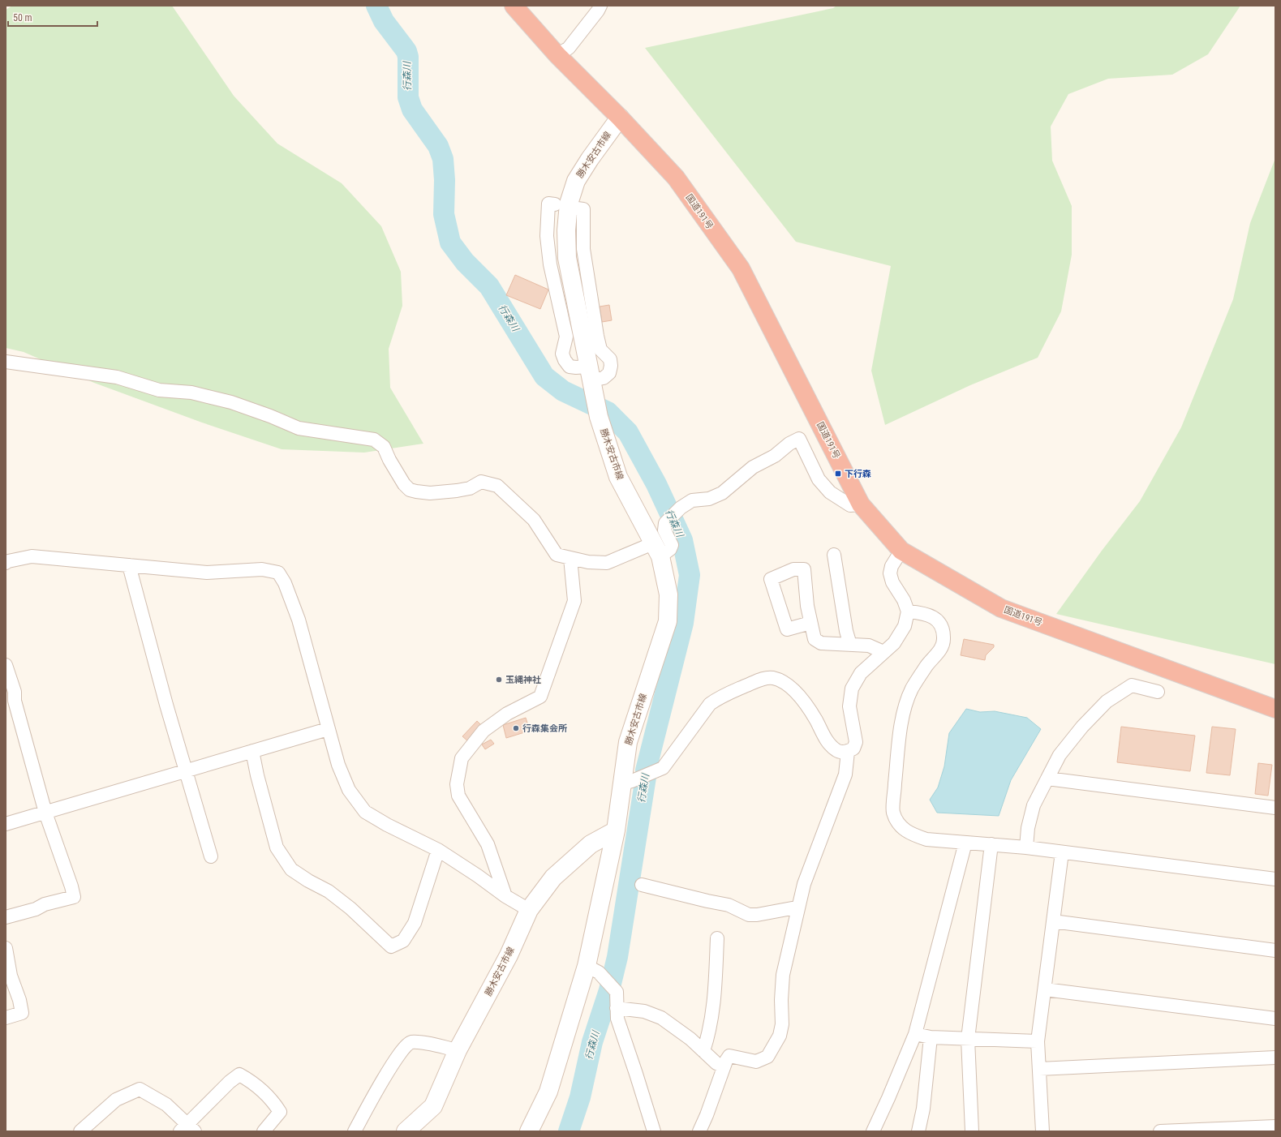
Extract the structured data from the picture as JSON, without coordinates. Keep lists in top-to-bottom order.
{
  "streets": {
    "highway": ["国道191号"],
    "main road": ["勝木安古市線"]
  },
  "crossings": [
    ["勝木安古市線", "国道191号"]
  ],
  "water": ["行森川"],
  "places": {
    "transit": ["下行森"],
    "other": ["玉縄神社", "行森集会所"]
  },
  "scale_bar": "50 m"
}
